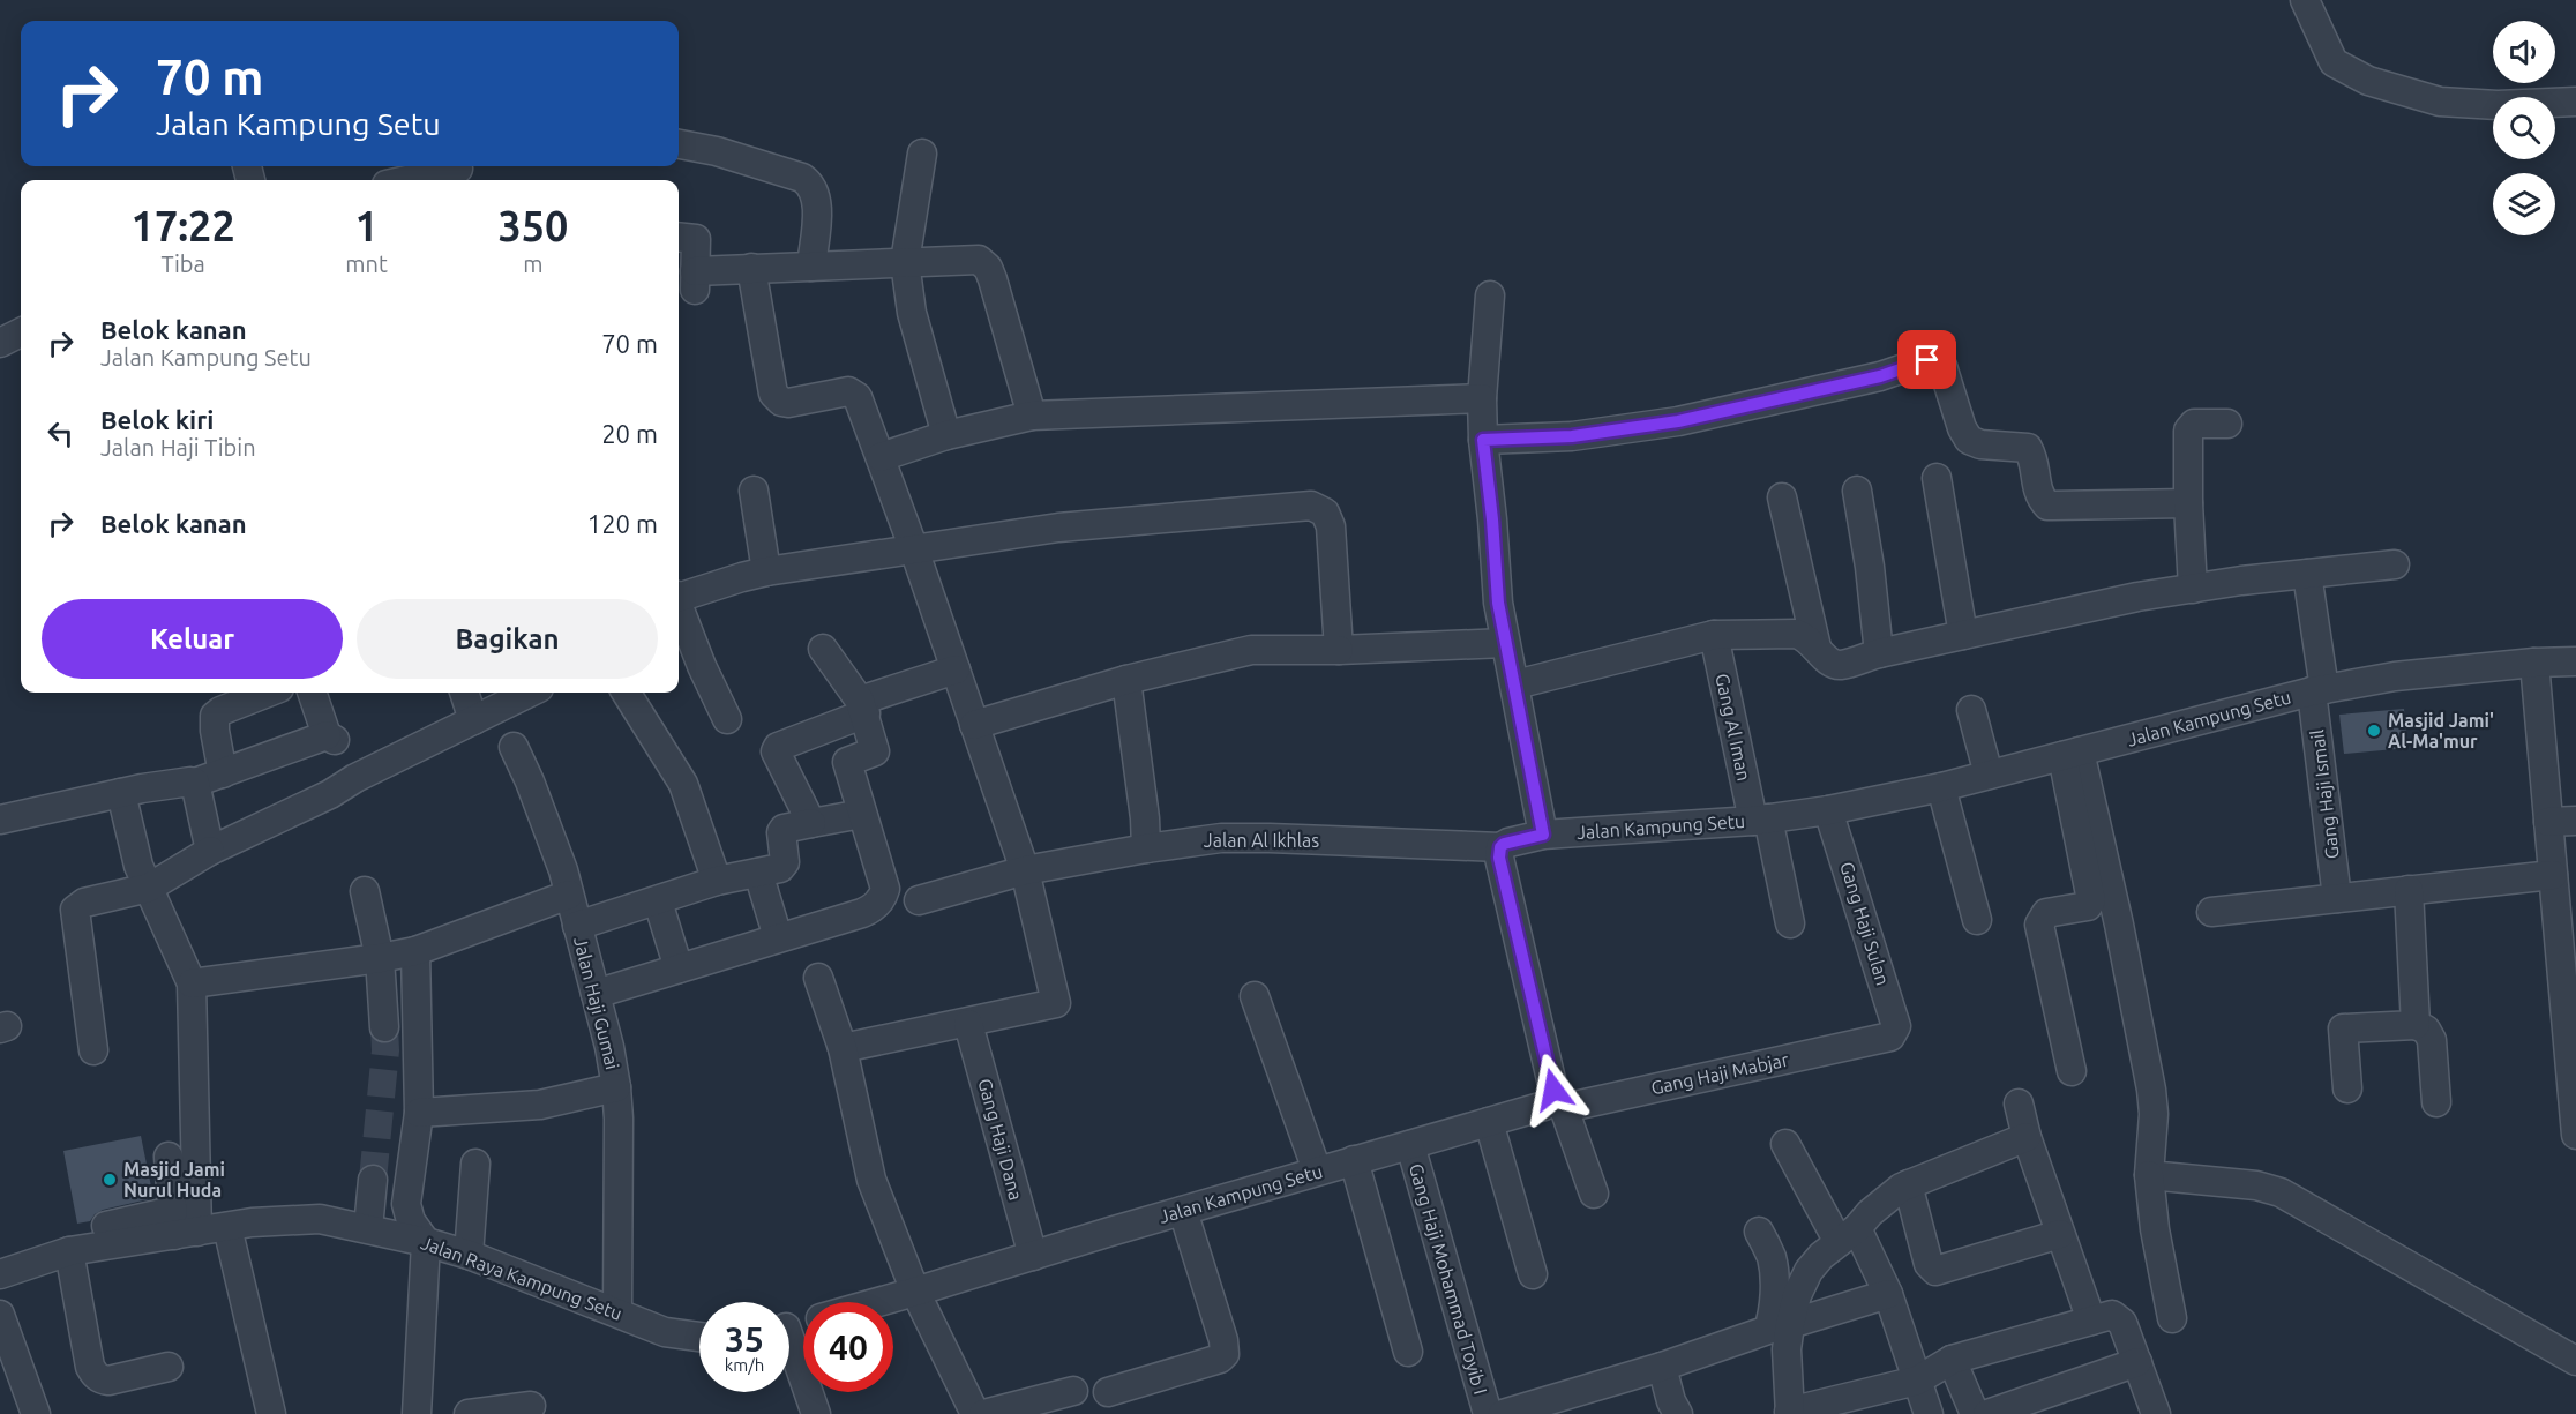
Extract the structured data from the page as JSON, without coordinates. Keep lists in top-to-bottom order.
{
  "streets": {
    "street": [
      "Jalan Kampung Setu",
      "Gang Al Iman",
      "Gang Haji Ismail",
      "Jalan Al Ikhlas",
      "Gang Haji Sulan",
      "Jalan Haji Gumai",
      "Gang Haji Mabjar",
      "Gang Haji Dana",
      "Jalan Raya Kampung Setu",
      "Gang Haji Mohammad Toyib I"
    ]
  },
  "crossings": [
    ["Jalan Kampung Setu", "Gang Al Iman"],
    ["Jalan Kampung Setu", "Gang Haji Ismail"],
    ["Jalan Kampung Setu", "Jalan Al Ikhlas"],
    ["Jalan Kampung Setu", "Gang Haji Sulan"],
    ["Jalan Kampung Setu", "Gang Haji Mabjar"],
    ["Jalan Kampung Setu", "Gang Haji Dana"],
    ["Jalan Kampung Setu", "Gang Haji Mohammad Toyib I"],
    ["Gang Haji Sulan", "Gang Haji Mabjar"],
    ["Jalan Haji Gumai", "Jalan Raya Kampung Setu"]
  ],
  "places": ["Masjid Jami' Al-Ma'mur", "Masjid Jami Nurul Huda"],
  "page": {
    "turn": ["70 m", "Jalan Kampung Setu"],
    "eta": [
      "17:22",
      "Tiba",
      "1",
      "mnt",
      "350",
      "m"
    ],
    "list": [
      {
        "name": "Belok kanan",
        "note": "Jalan Kampung Setu",
        "value": "70 m"
      },
      {
        "name": "Belok kiri",
        "note": "Jalan Haji Tibin",
        "value": "20 m"
      },
      {
        "name": "Belok kanan",
        "value": "120 m"
      }
    ],
    "buttons": ["Keluar", "Bagikan"],
    "speed": "35 km/h",
    "limit": "40"
  }
}
